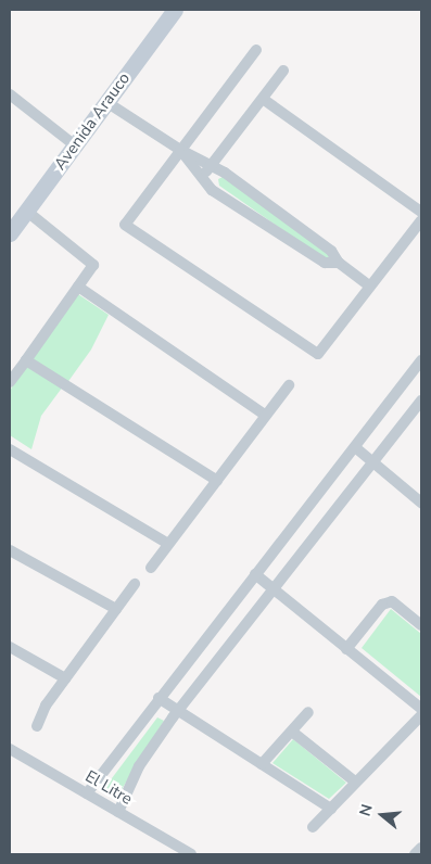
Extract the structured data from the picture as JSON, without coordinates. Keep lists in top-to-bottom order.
{
  "streets": {
    "street": ["Avenida Arauco", "El Litre"]
  },
  "north": "left"
}
